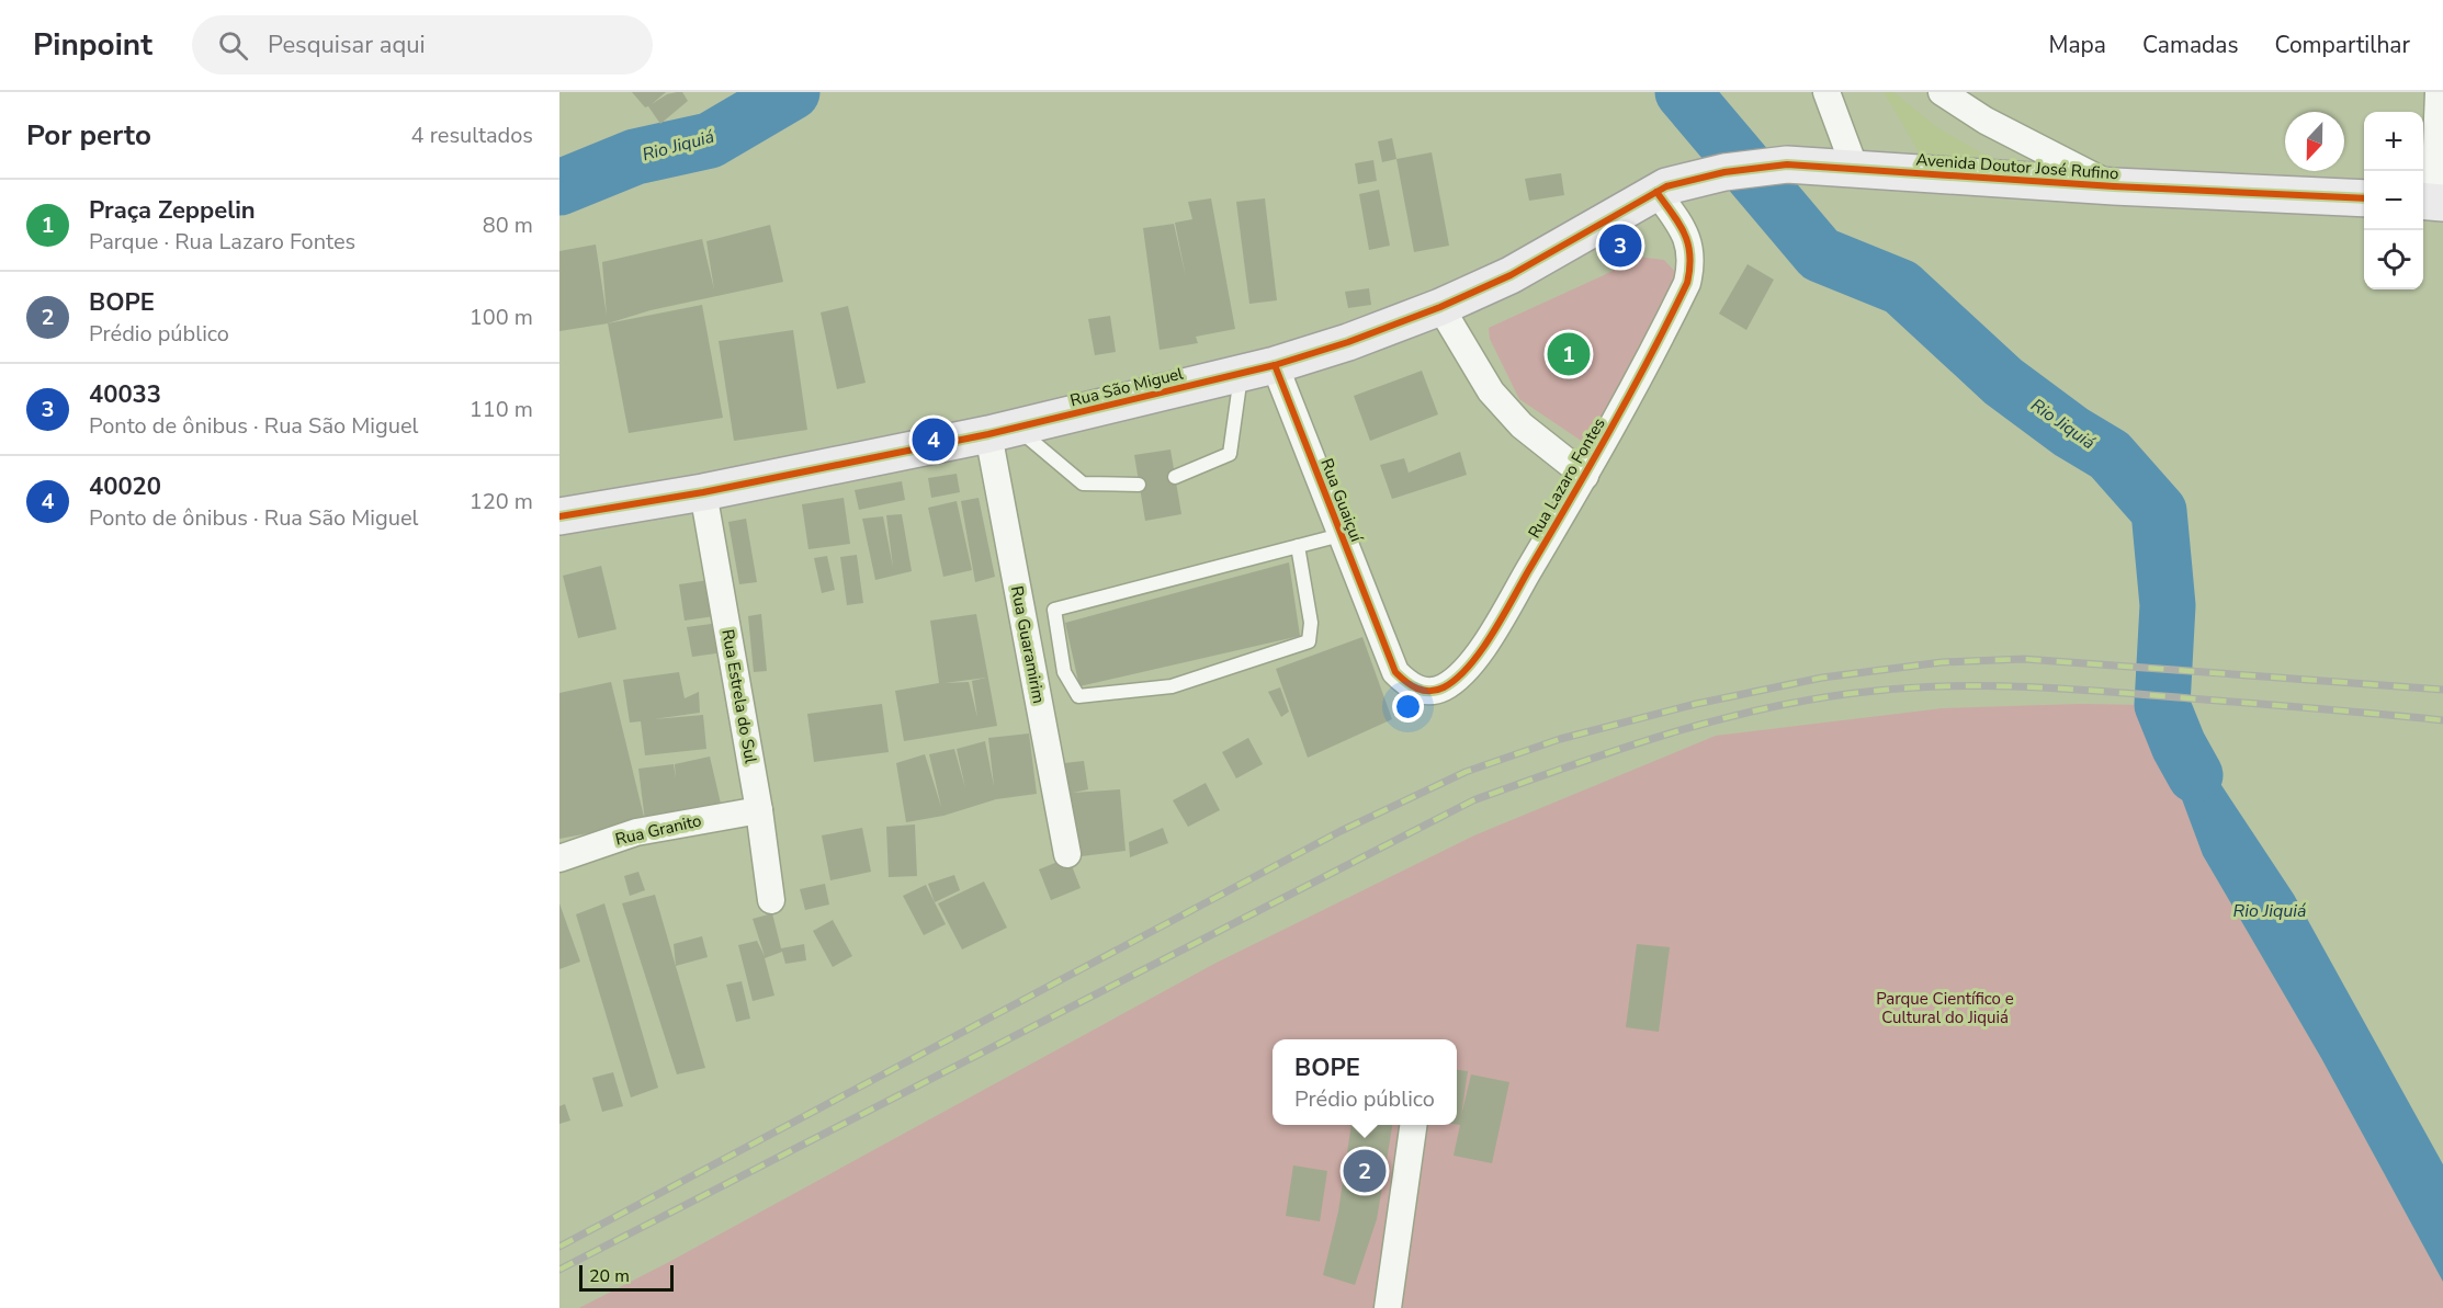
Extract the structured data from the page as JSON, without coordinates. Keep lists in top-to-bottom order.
{
  "streets": {
    "main road": ["Avenida Doutor José Rufino", "Rua São Miguel"],
    "street": [
      "Rua Lazaro Fontes",
      "Rua Guaiçuí",
      "Rua Guaramirim",
      "Rua Estrela do Sul",
      "Rua Granito"
    ]
  },
  "crossings": [
    ["Avenida Doutor José Rufino", "Rua São Miguel"],
    ["Avenida Doutor José Rufino", "Rua Lazaro Fontes"],
    ["Rua São Miguel", "Rua Lazaro Fontes"],
    ["Rua São Miguel", "Rua Guaiçuí"],
    ["Rua São Miguel", "Rua Guaramirim"],
    ["Rua São Miguel", "Rua Estrela do Sul"],
    ["Rua Lazaro Fontes", "Rua Guaiçuí"],
    ["Rua Estrela do Sul", "Rua Granito"]
  ],
  "water": ["Rio Jiquiá"],
  "parks": ["Parque Científico e Cultural do Jiquiá"],
  "scale_bar": "20 m",
  "north": "bottom",
  "page": {
    "header": "Pinpoint",
    "search": "Pesquisar aqui",
    "nav": ["Mapa", "Camadas", "Compartilhar"],
    "heading": ["Por perto", "4 resultados"],
    "map_buttons": ["+", "−"],
    "list": [
      {
        "mark": "1",
        "name": "Praça Zeppelin",
        "note": "Parque · Rua Lazaro Fontes",
        "value": "80 m"
      },
      {
        "mark": "2",
        "name": "BOPE",
        "note": "Prédio público",
        "value": "100 m"
      },
      {
        "mark": "3",
        "name": "40033",
        "note": "Ponto de ônibus · Rua São Miguel",
        "value": "110 m"
      },
      {
        "mark": "4",
        "name": "40020",
        "note": "Ponto de ônibus · Rua São Miguel",
        "value": "120 m"
      }
    ],
    "pins": [
      "3",
      "1",
      "4",
      "2"
    ],
    "popup": ["BOPE", "Prédio público"],
    "scale": "20 m"
  }
}
